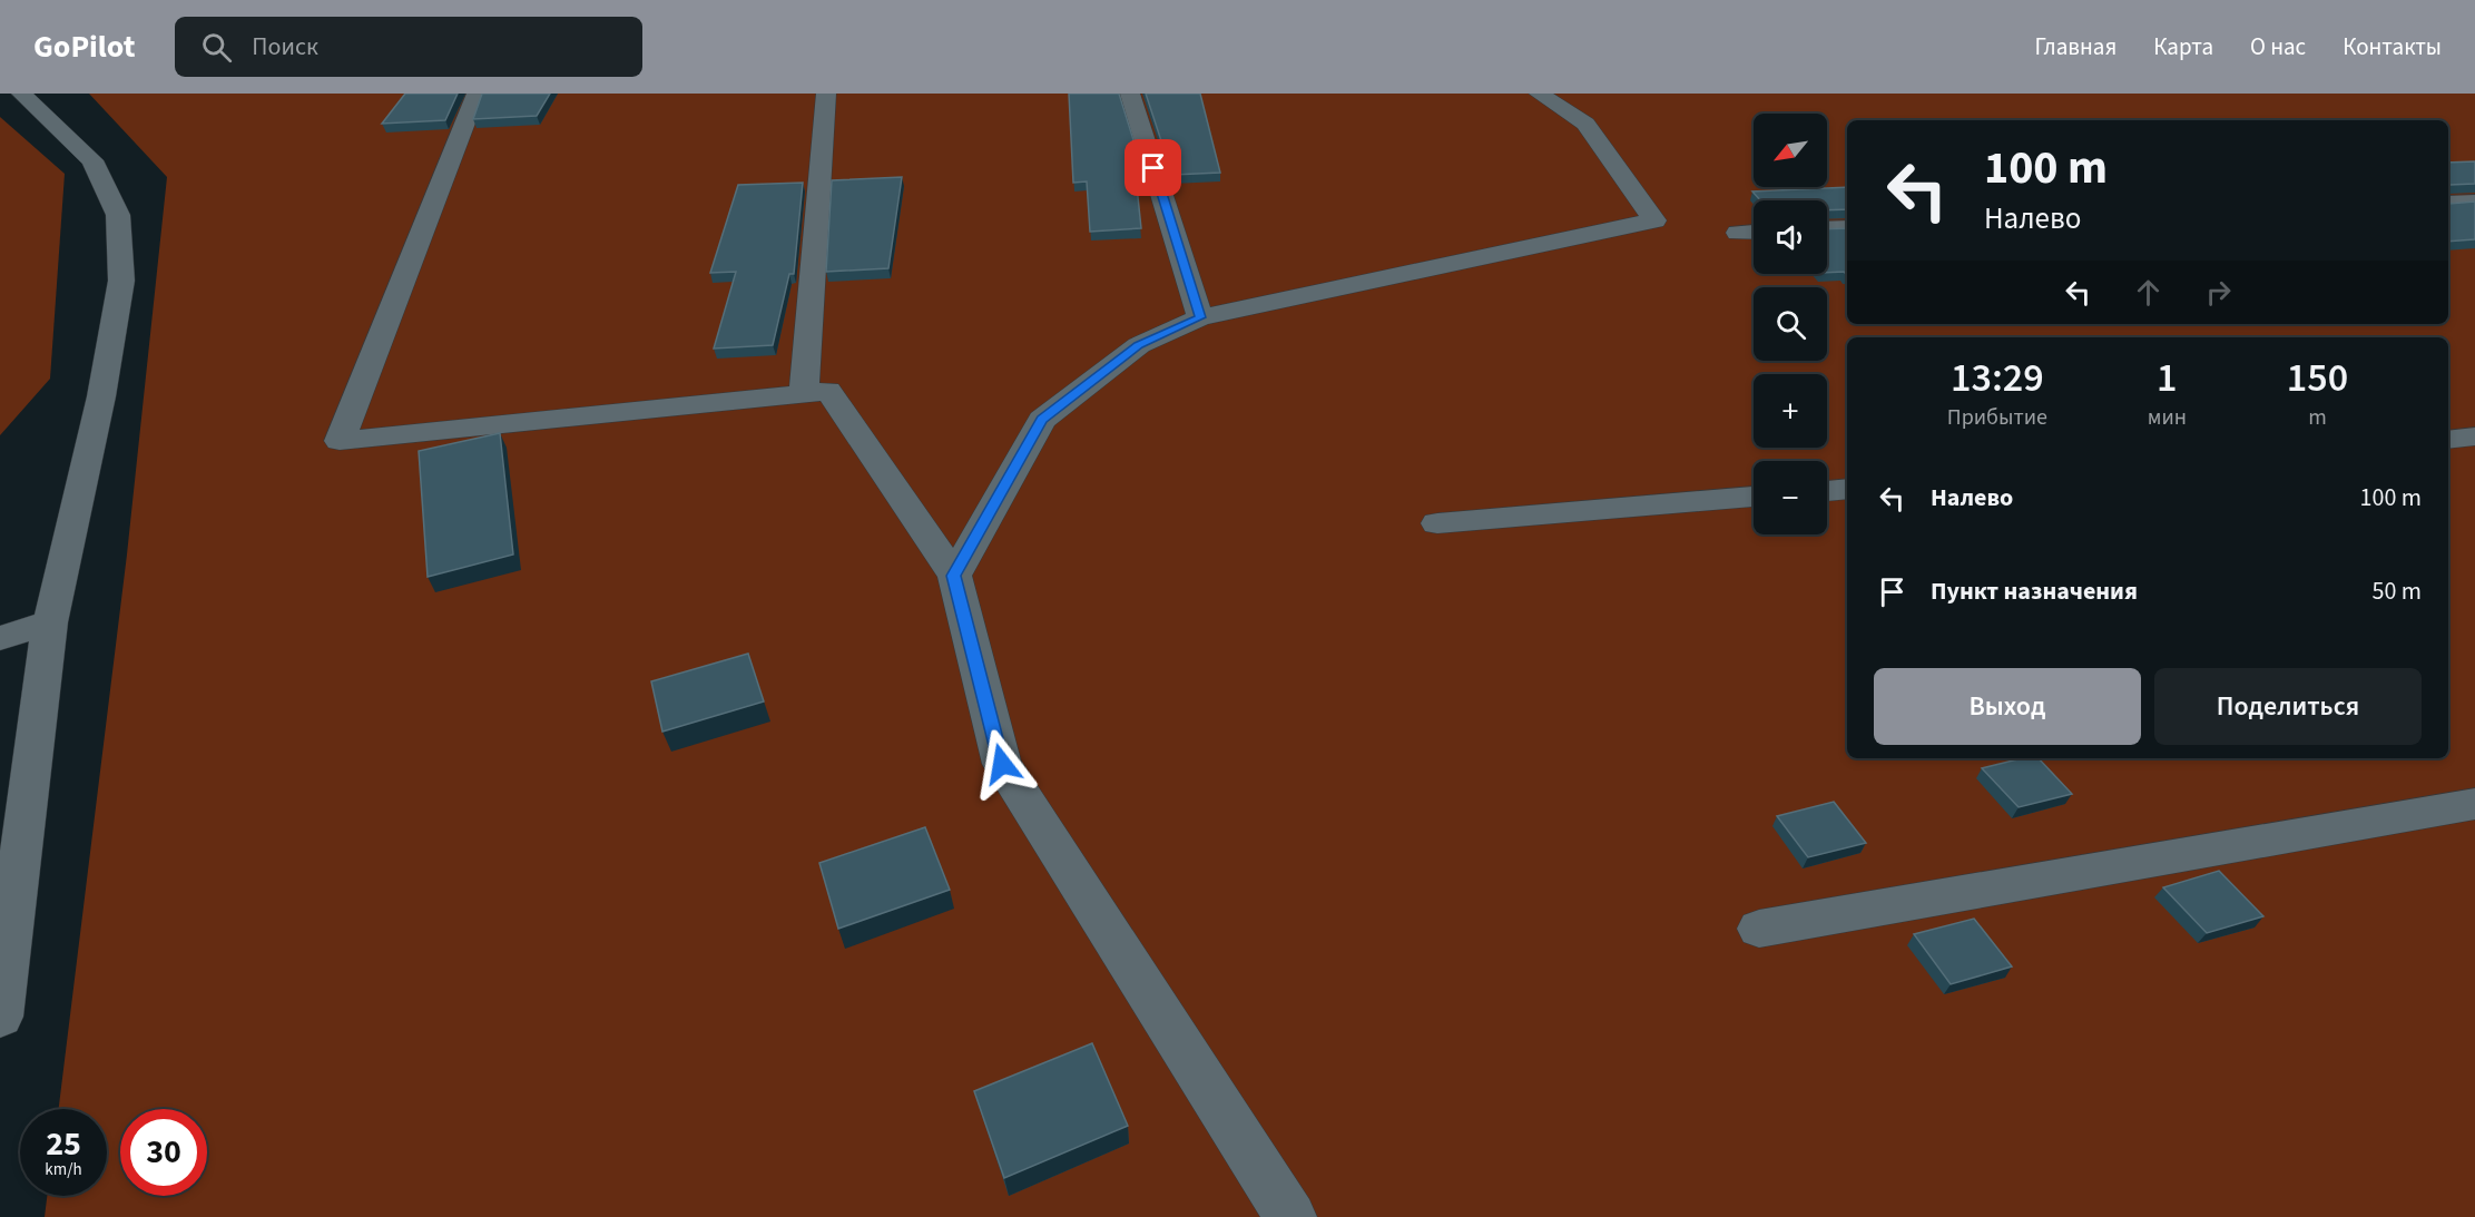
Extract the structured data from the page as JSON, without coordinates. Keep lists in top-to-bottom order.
{
  "north": "bottom left",
  "page": {
    "header": "GoPilot",
    "search": "Поиск",
    "nav": [
      "Главная",
      "Карта",
      "О нас",
      "Контакты"
    ],
    "map_buttons": ["+", "−"],
    "turn": ["100 m", "Налево"],
    "eta": [
      "13:29",
      "Прибытие",
      "1",
      "мин",
      "150",
      "m"
    ],
    "list": [
      {
        "name": "Налево",
        "value": "100 m"
      },
      {
        "name": "Пункт назначения",
        "value": "50 m"
      }
    ],
    "buttons": ["Выход", "Поделиться"],
    "speed": "25 km/h",
    "limit": "30"
  }
}
